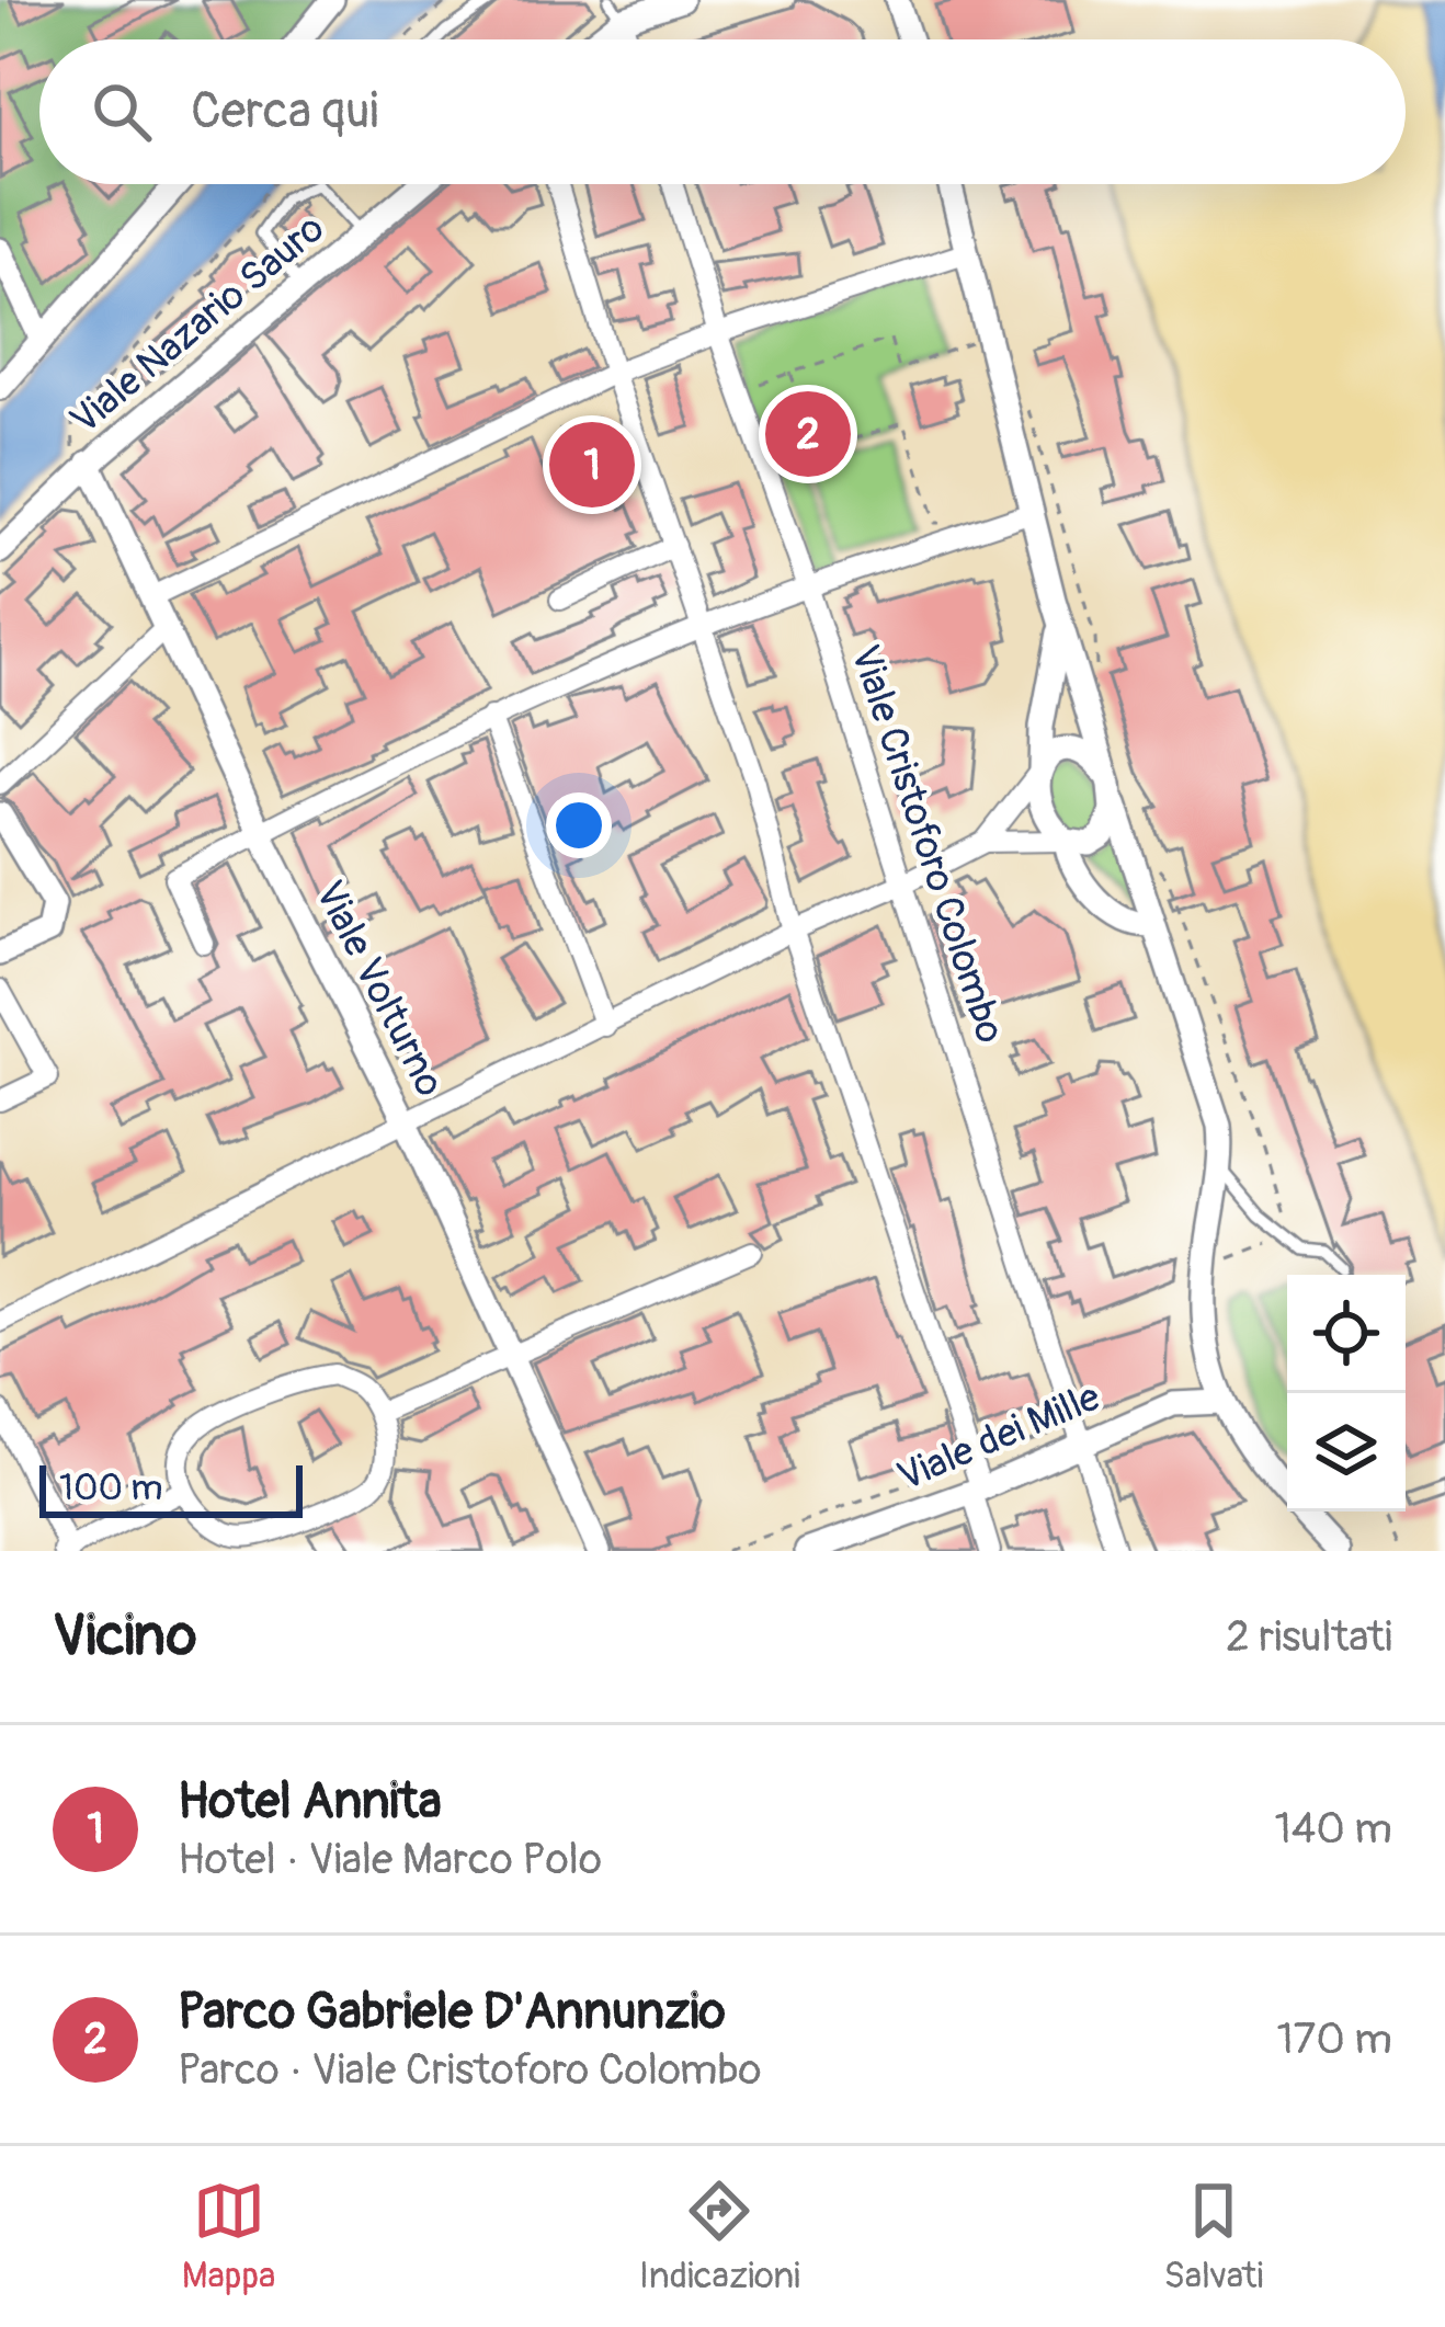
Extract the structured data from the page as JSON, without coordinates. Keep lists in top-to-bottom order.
{
  "streets": {
    "street": [
      "Viale Nazario Sauro",
      "Viale Cristoforo Colombo",
      "Viale Volturno",
      "Viale dei Mille"
    ]
  },
  "crossings": [
    ["Viale Nazario Sauro", "Viale Volturno"],
    ["Viale Cristoforo Colombo", "Viale dei Mille"]
  ],
  "scale_bar": "100 m",
  "page": {
    "search": "Cerca qui",
    "pins": ["2", "1"],
    "scale": "100 m",
    "heading": ["Vicino", "2 risultati"],
    "list": [
      {
        "mark": "1",
        "name": "Hotel Annita",
        "note": "Hotel · Viale Marco Polo",
        "value": "140 m"
      },
      {
        "mark": "2",
        "name": "Parco Gabriele D'Annunzio",
        "note": "Parco · Viale Cristoforo Colombo",
        "value": "170 m"
      }
    ],
    "nav": ["Mappa", "Indicazioni", "Salvati"]
  }
}
